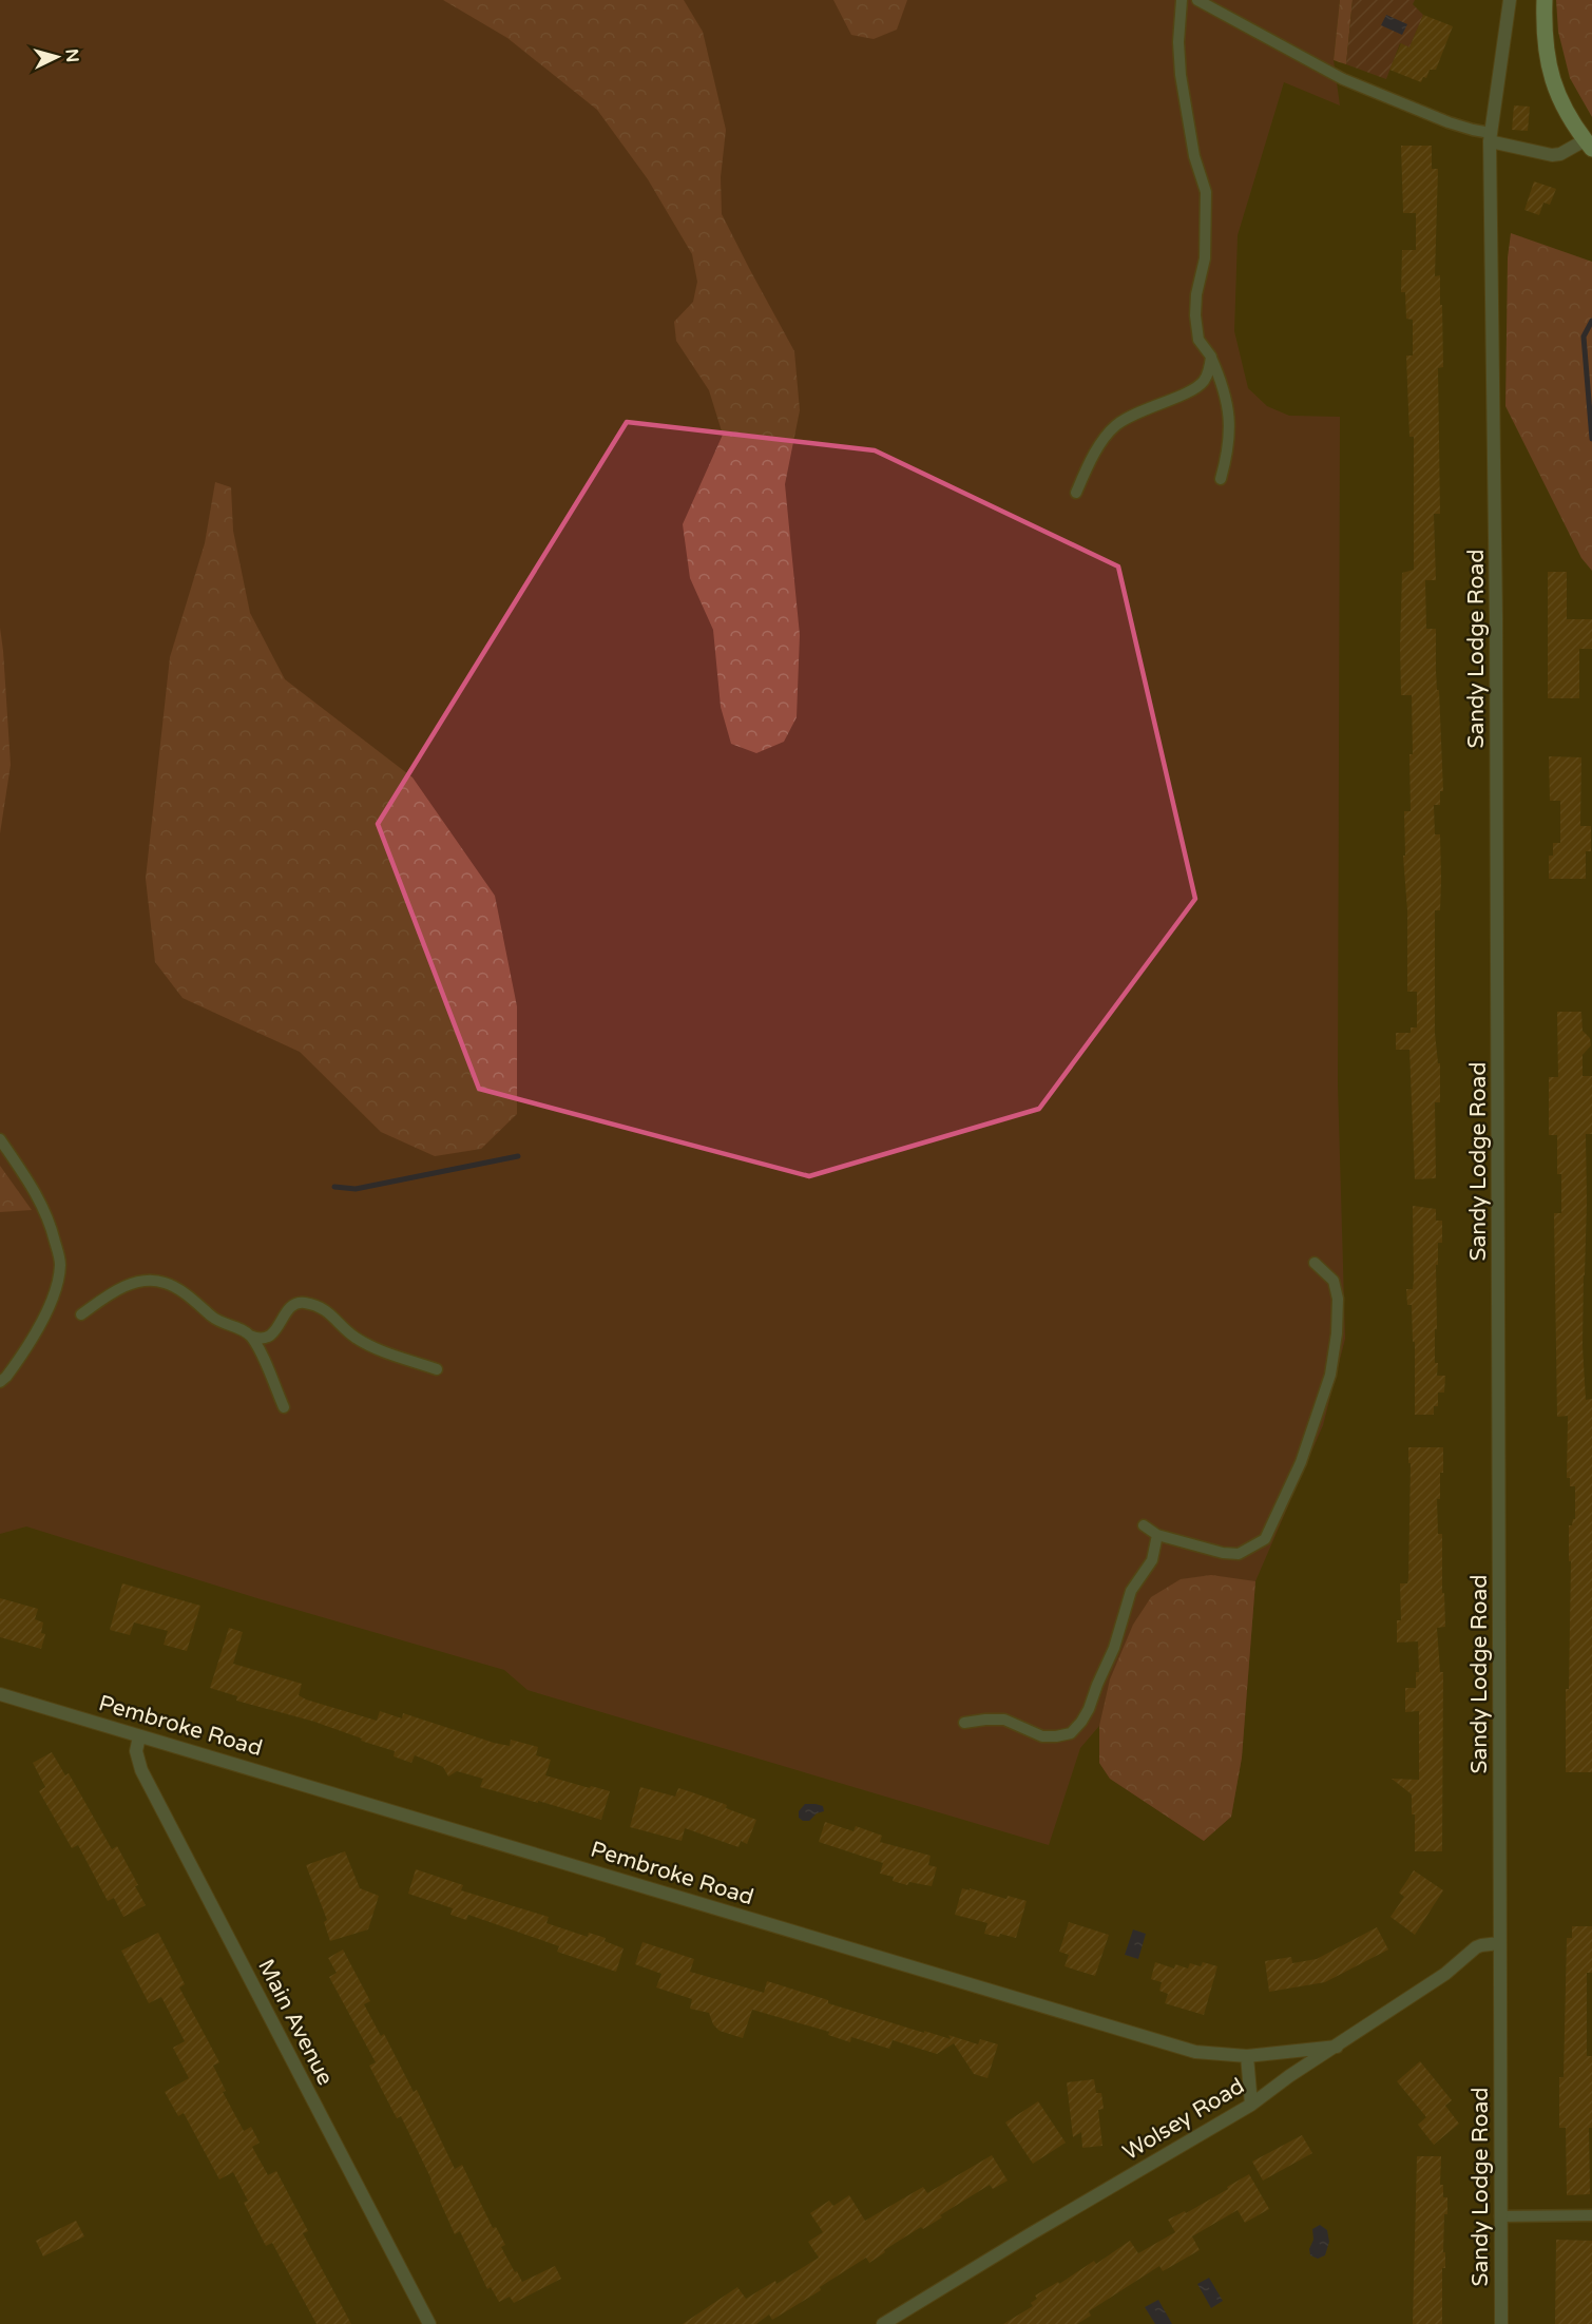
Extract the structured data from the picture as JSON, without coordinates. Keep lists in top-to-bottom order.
{
  "streets": {
    "street": [
      "Sandy Lodge Road",
      "Pembroke Road",
      "Main Avenue",
      "Wolsey Road"
    ]
  },
  "crossings": [
    ["Sandy Lodge Road", "Wolsey Road"],
    ["Pembroke Road", "Main Avenue"],
    ["Pembroke Road", "Wolsey Road"]
  ],
  "north": "right"
}
